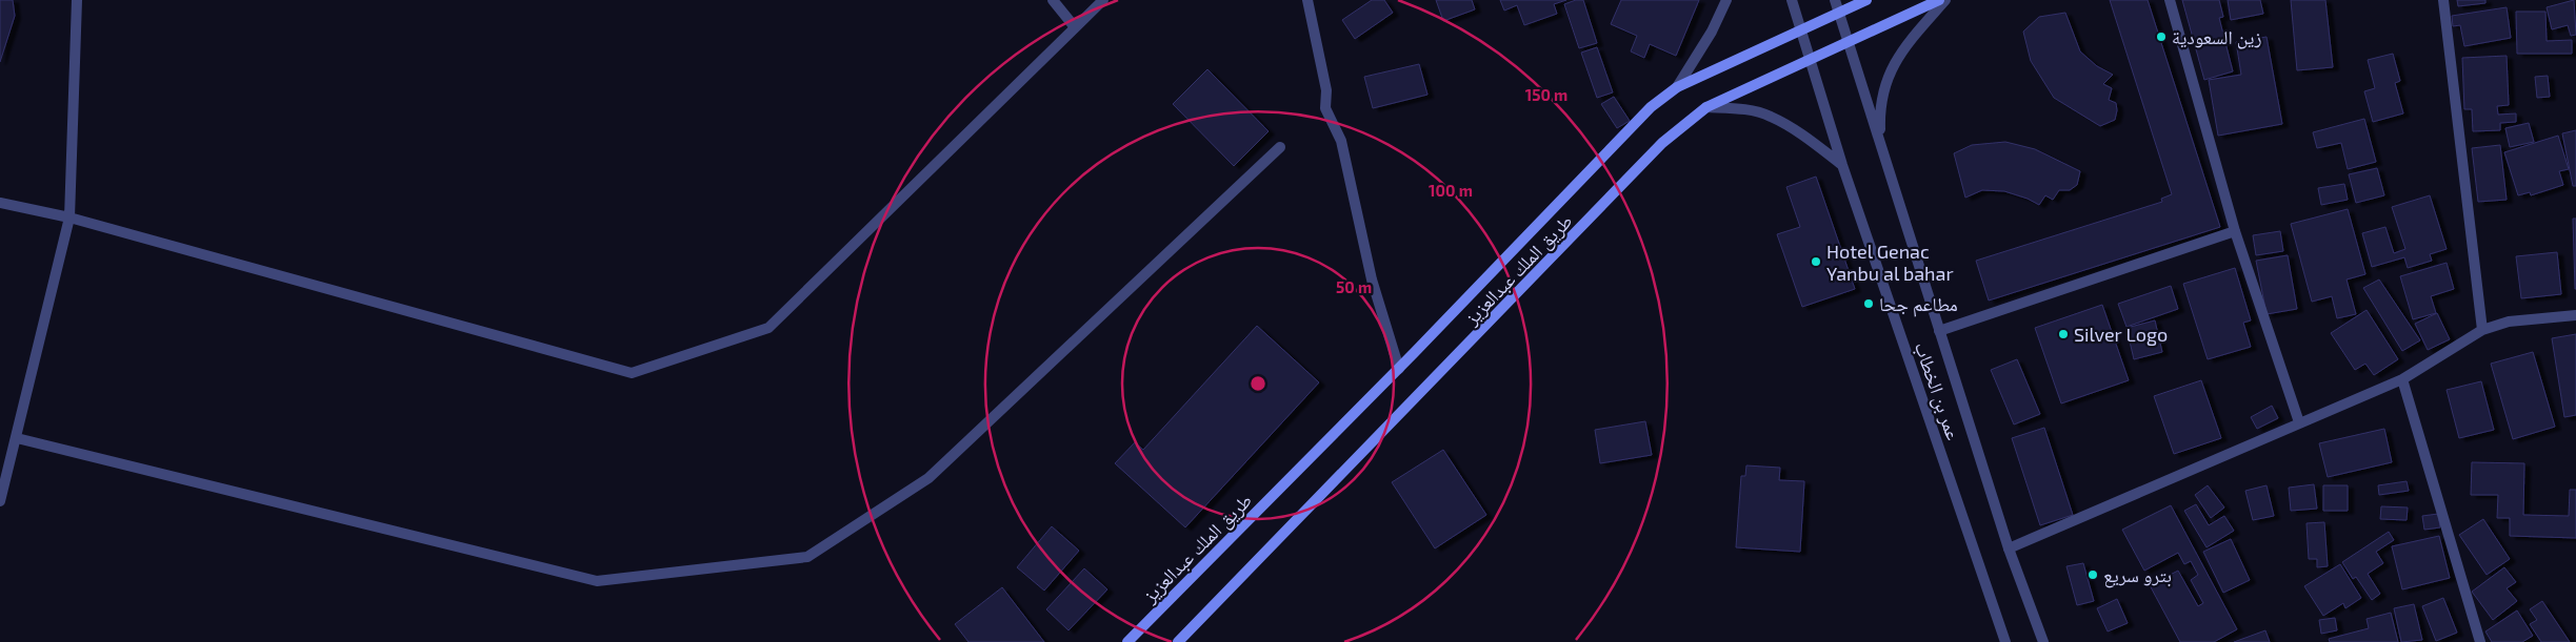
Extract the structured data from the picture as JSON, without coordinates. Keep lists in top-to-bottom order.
{
  "streets": {
    "main road": ["طريق الملك عبدالعزيز"],
    "street": ["عمر بن الخطاب"]
  },
  "crossings": [
    ["طريق الملك عبدالعزيز", "عمر بن الخطاب"]
  ],
  "places": [
    "زين السعودية",
    "Hotel Genac Yanbu al bahar",
    "مطاعم جحا",
    "Silver Logo",
    "بترو سريع"
  ],
  "rings": ["150 m", "100 m", "50 m"]
}
